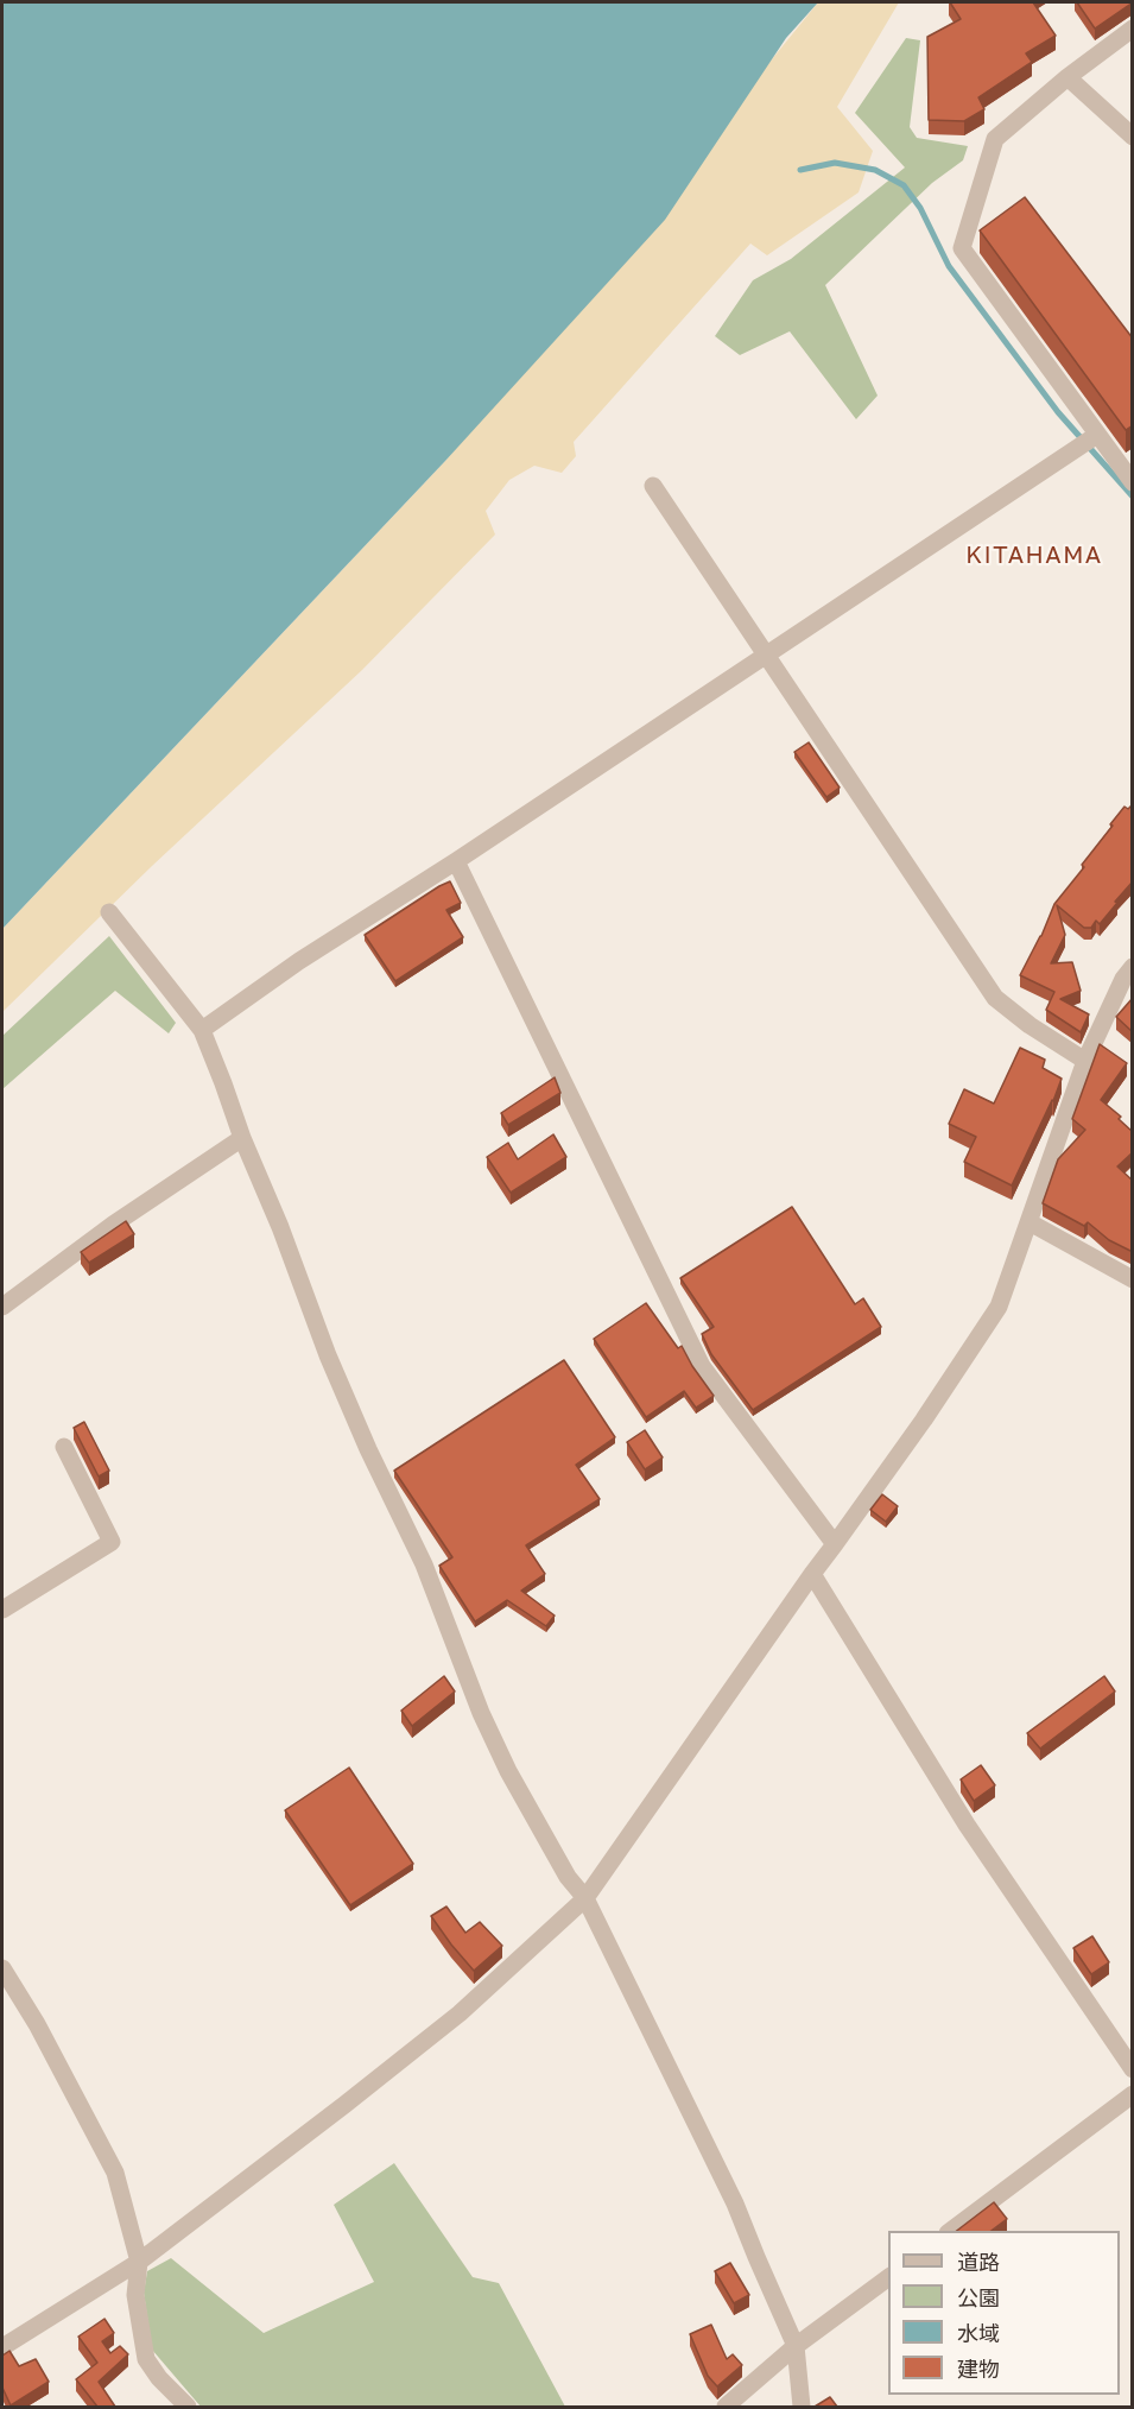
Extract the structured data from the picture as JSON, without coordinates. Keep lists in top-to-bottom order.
{
  "districts": ["KITAHAMA"],
  "legend": [
    "道路",
    "公園",
    "水域",
    "建物"
  ]
}
